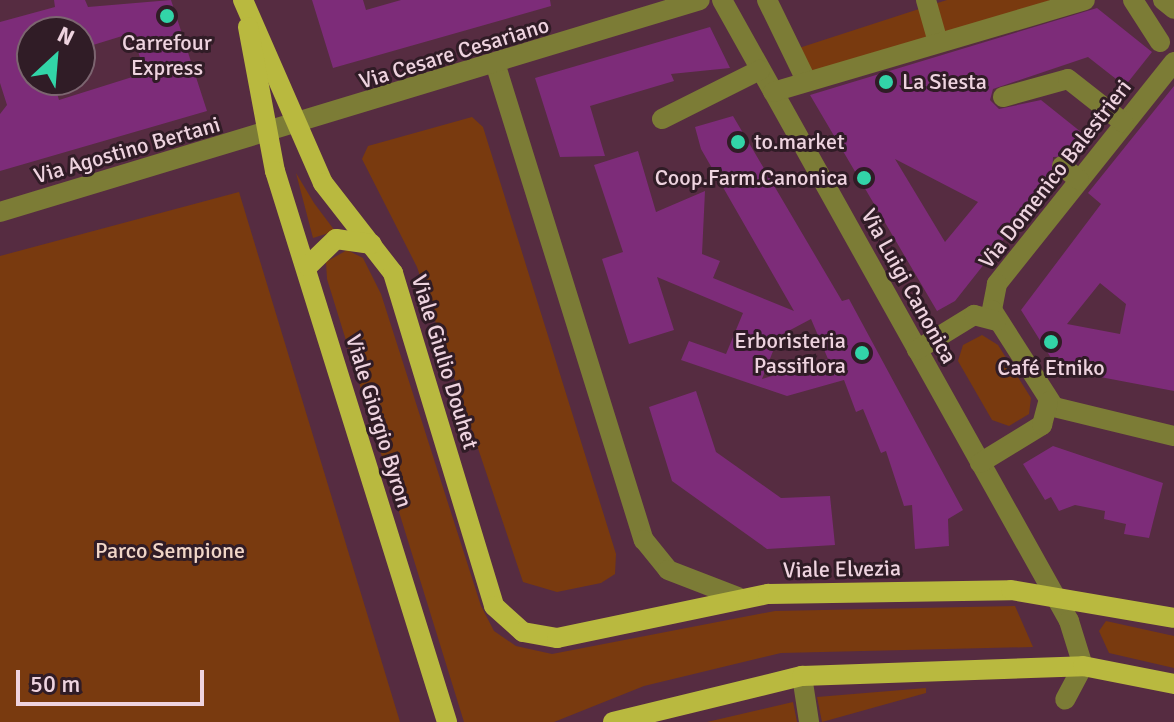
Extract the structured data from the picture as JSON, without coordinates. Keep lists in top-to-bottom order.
{
  "streets": {
    "main road": ["Viale Giulio Douhet", "Viale Giorgio Byron", "Viale Elvezia"],
    "street": [
      "Via Cesare Cesariano",
      "Via Agostino Bertani",
      "Via Domenico Balestrieri",
      "Via Luigi Canonica"
    ]
  },
  "crossings": [
    ["Via Cesare Cesariano", "Via Agostino Bertani"],
    ["Via Cesare Cesariano", "Viale Giulio Douhet"],
    ["Via Cesare Cesariano", "Viale Giorgio Byron"],
    ["Via Agostino Bertani", "Viale Giorgio Byron"],
    ["Via Luigi Canonica", "Viale Elvezia"],
    ["Viale Giulio Douhet", "Viale Giorgio Byron"],
    ["Viale Giulio Douhet", "Viale Elvezia"]
  ],
  "parks": ["Parco Sempione"],
  "places": [
    "Carrefour Express",
    "La Siesta",
    "to.market",
    "Coop.Farm.Canonica",
    "Café Etniko",
    "Erboristeria Passiflora"
  ],
  "scale_bar": "50 m",
  "north": "top right"
}
